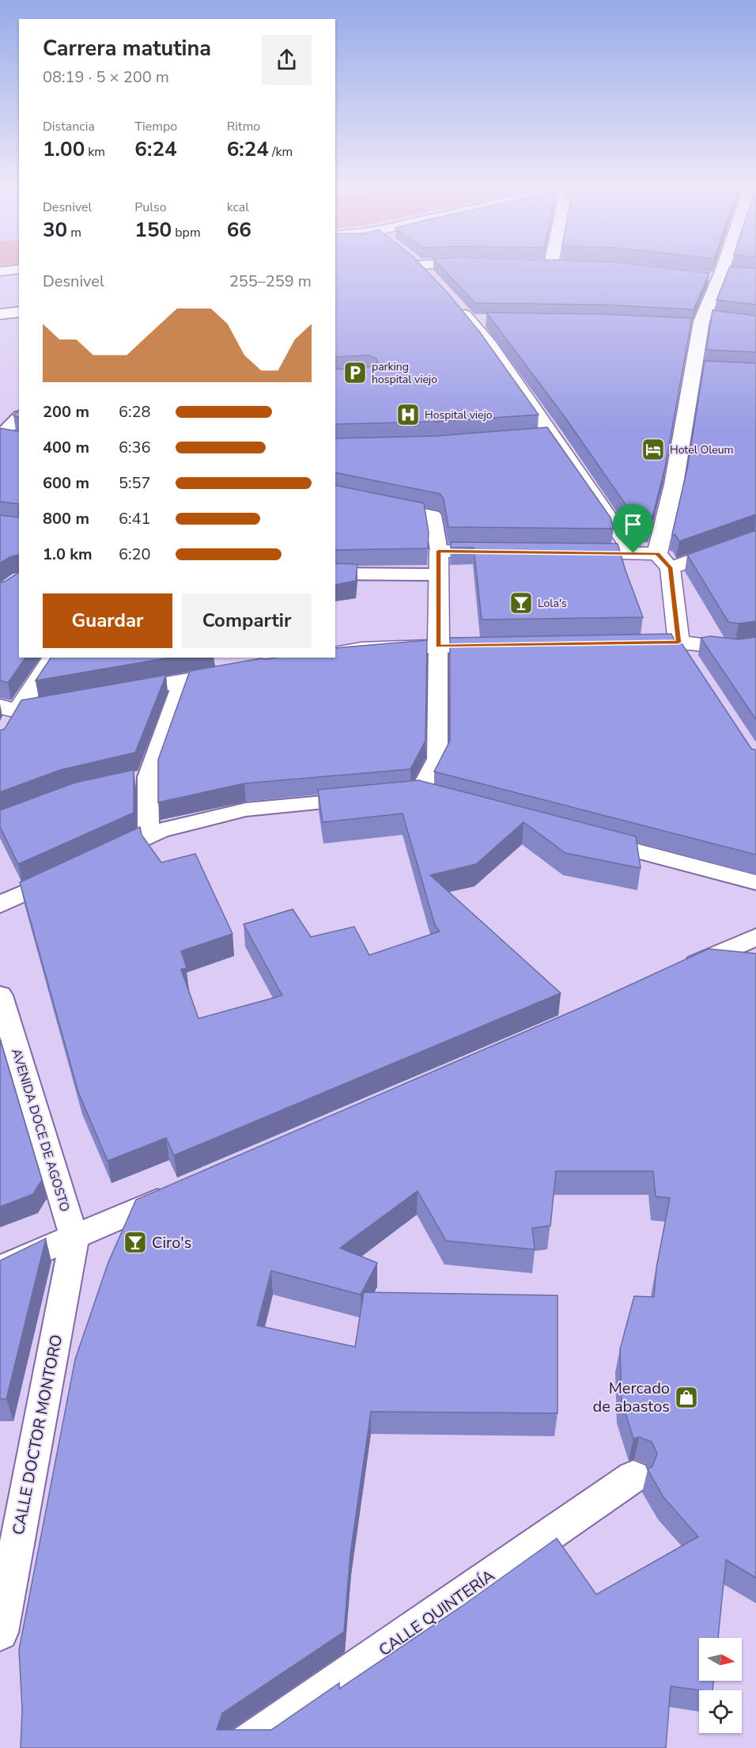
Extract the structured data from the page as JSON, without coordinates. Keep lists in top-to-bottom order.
{
  "streets": {
    "street": ["AVENIDA DOCE DE AGOSTO", "CALLE DOCTOR MONTORO", "CALLE QUINTERÍA"]
  },
  "crossings": [
    ["AVENIDA DOCE DE AGOSTO", "CALLE DOCTOR MONTORO"]
  ],
  "places": {
    "parking": ["parking hospital viejo"],
    "hospital": ["Hospital viejo"],
    "hotel": ["Hotel Oleum"],
    "bar": ["Lola's", "Ciro's"],
    "shop": ["Mercado de abastos"]
  },
  "north": "right",
  "page": {
    "heading": ["Carrera matutina", "08:19 · 5 × 200 m"],
    "stats": [
      ["Distancia", "1.00 km"],
      ["Tiempo", "6:24"],
      ["Ritmo", "6:24 /km"],
      ["Desnivel", "30 m"],
      ["Pulso", "150 bpm"],
      ["kcal", "66"]
    ],
    "chart": ["Desnivel", "255–259 m"],
    "list": [
      {
        "name": "200 m",
        "note": "6:28"
      },
      {
        "name": "400 m",
        "note": "6:36"
      },
      {
        "name": "600 m",
        "note": "5:57"
      },
      {
        "name": "800 m",
        "note": "6:41"
      },
      {
        "name": "1.0 km",
        "note": "6:20"
      }
    ],
    "buttons": ["Guardar", "Compartir"]
  }
}
